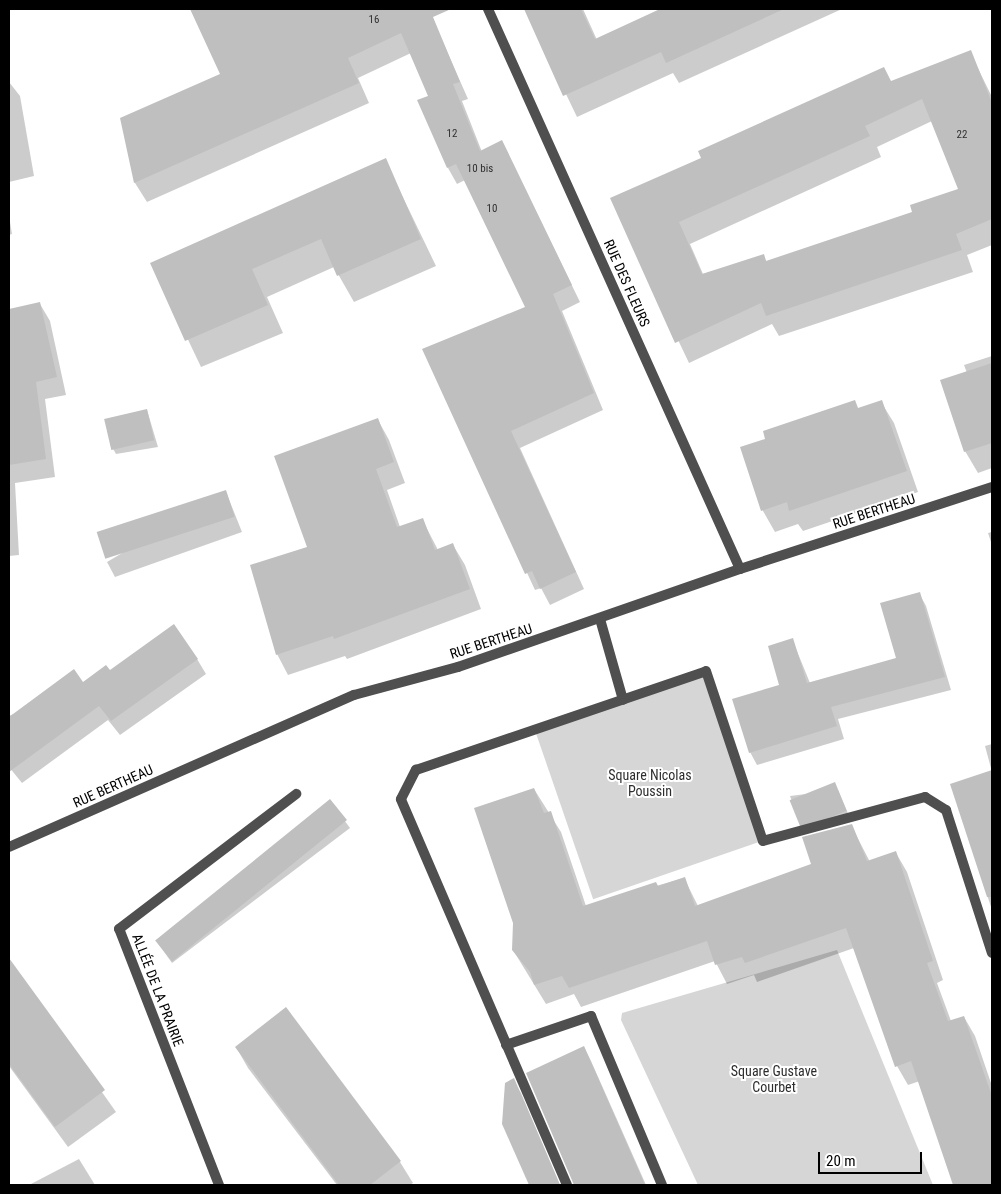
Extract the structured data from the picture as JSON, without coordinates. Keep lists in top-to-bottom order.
{
  "streets": {
    "street": ["RUE DES FLEURS", "RUE BERTHEAU", "ALLÉE DE LA PRAIRIE"]
  },
  "crossings": [
    ["RUE DES FLEURS", "RUE BERTHEAU"]
  ],
  "parks": ["Square Nicolas Poussin", "Square Gustave Courbet"],
  "house_numbers": [
    "16",
    "12",
    "22",
    "10 bis",
    "10"
  ],
  "scale_bar": "20 m"
}
